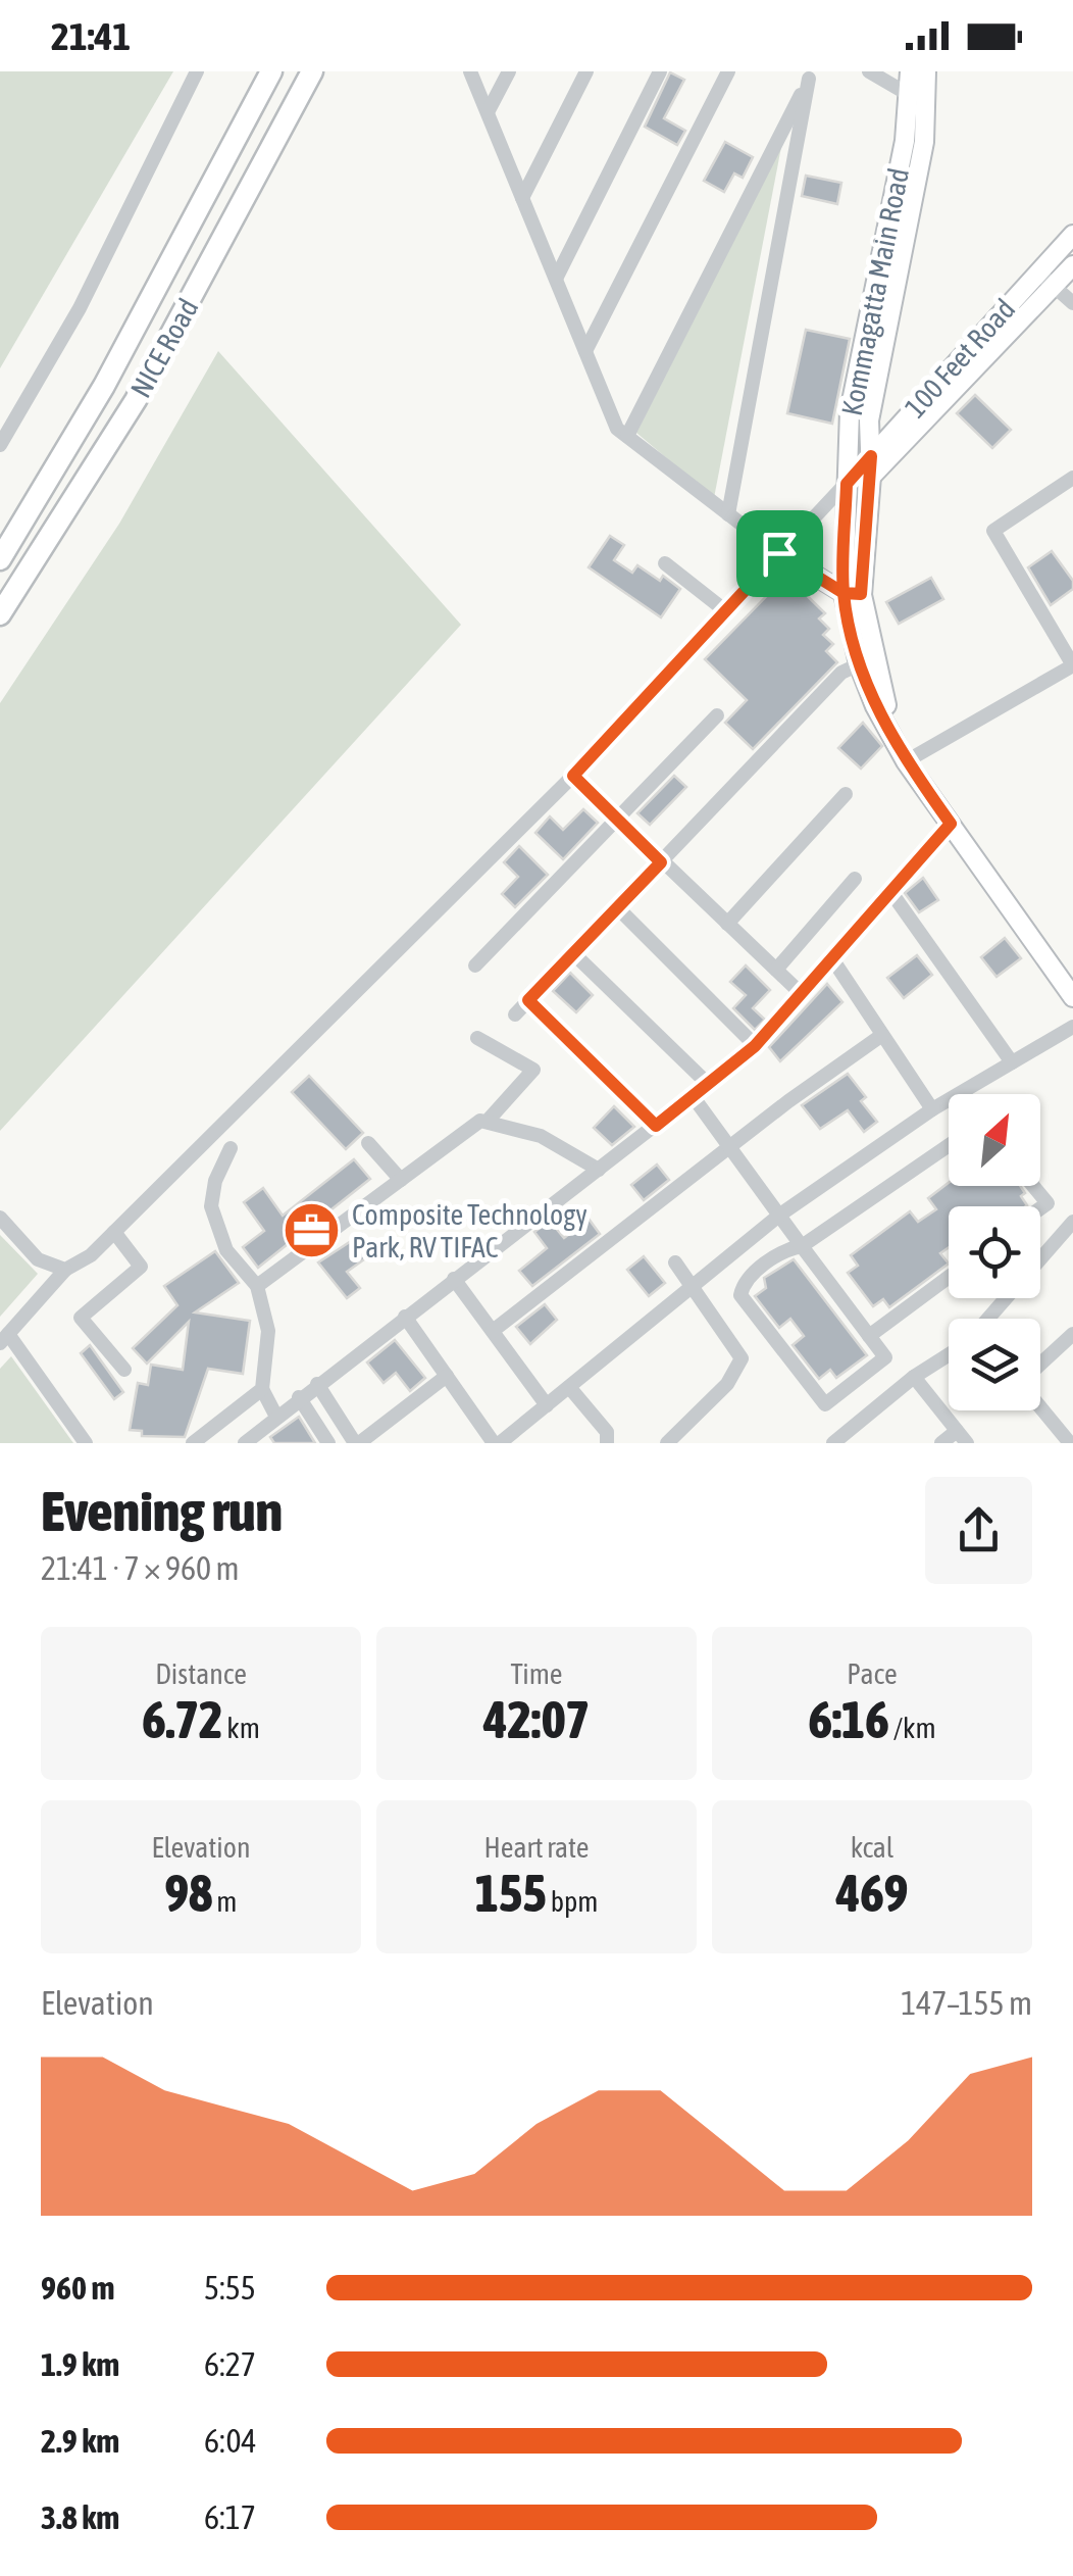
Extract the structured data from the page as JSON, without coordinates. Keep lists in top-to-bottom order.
{
  "streets": {
    "highway": ["NICE Road"],
    "main road": ["Kommagatta Main Road", "100 Feet Road"]
  },
  "crossings": [
    ["Kommagatta Main Road", "100 Feet Road"]
  ],
  "places": {
    "office": ["Composite Technology Park, RV TIFAC"]
  },
  "north": "top right",
  "page": {
    "status": "21:41",
    "heading": ["Evening run", "21:41 · 7 × 960 m"],
    "stats": [
      ["Distance", "6.72 km"],
      ["Time", "42:07"],
      ["Pace", "6:16 /km"],
      ["Elevation", "98 m"],
      ["Heart rate", "155 bpm"],
      ["kcal", "469"]
    ],
    "chart": ["Elevation", "147–155 m"],
    "list": [
      {
        "name": "960 m",
        "note": "5:55"
      },
      {
        "name": "1.9 km",
        "note": "6:27"
      },
      {
        "name": "2.9 km",
        "note": "6:04"
      },
      {
        "name": "3.8 km",
        "note": "6:17"
      }
    ]
  }
}
